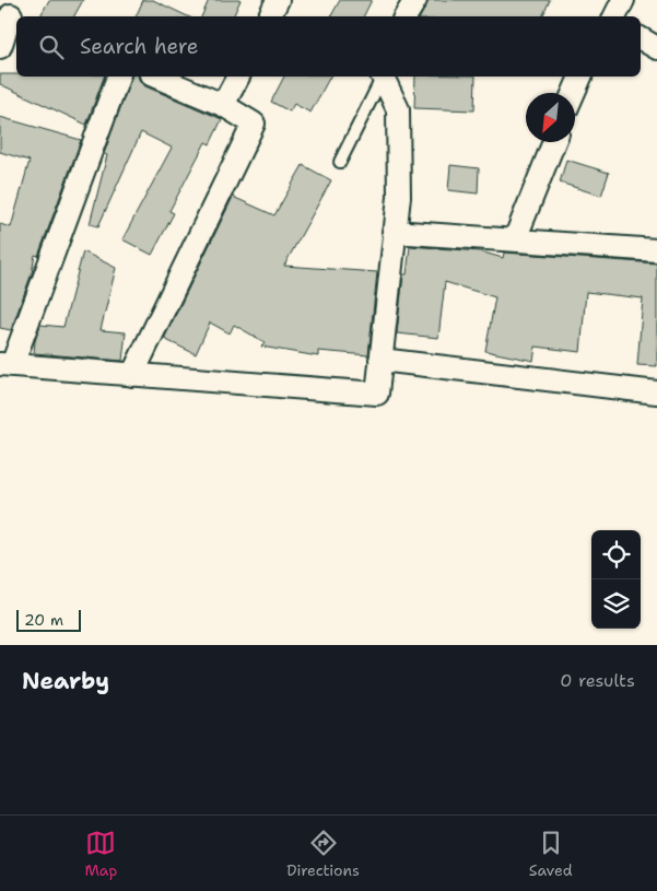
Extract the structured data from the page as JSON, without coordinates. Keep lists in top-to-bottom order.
{
  "scale_bar": "20 m",
  "north": "bottom left",
  "page": {
    "search": "Search here",
    "scale": "20 m",
    "heading": ["Nearby", "0 results"],
    "nav": ["Map", "Directions", "Saved"]
  }
}
